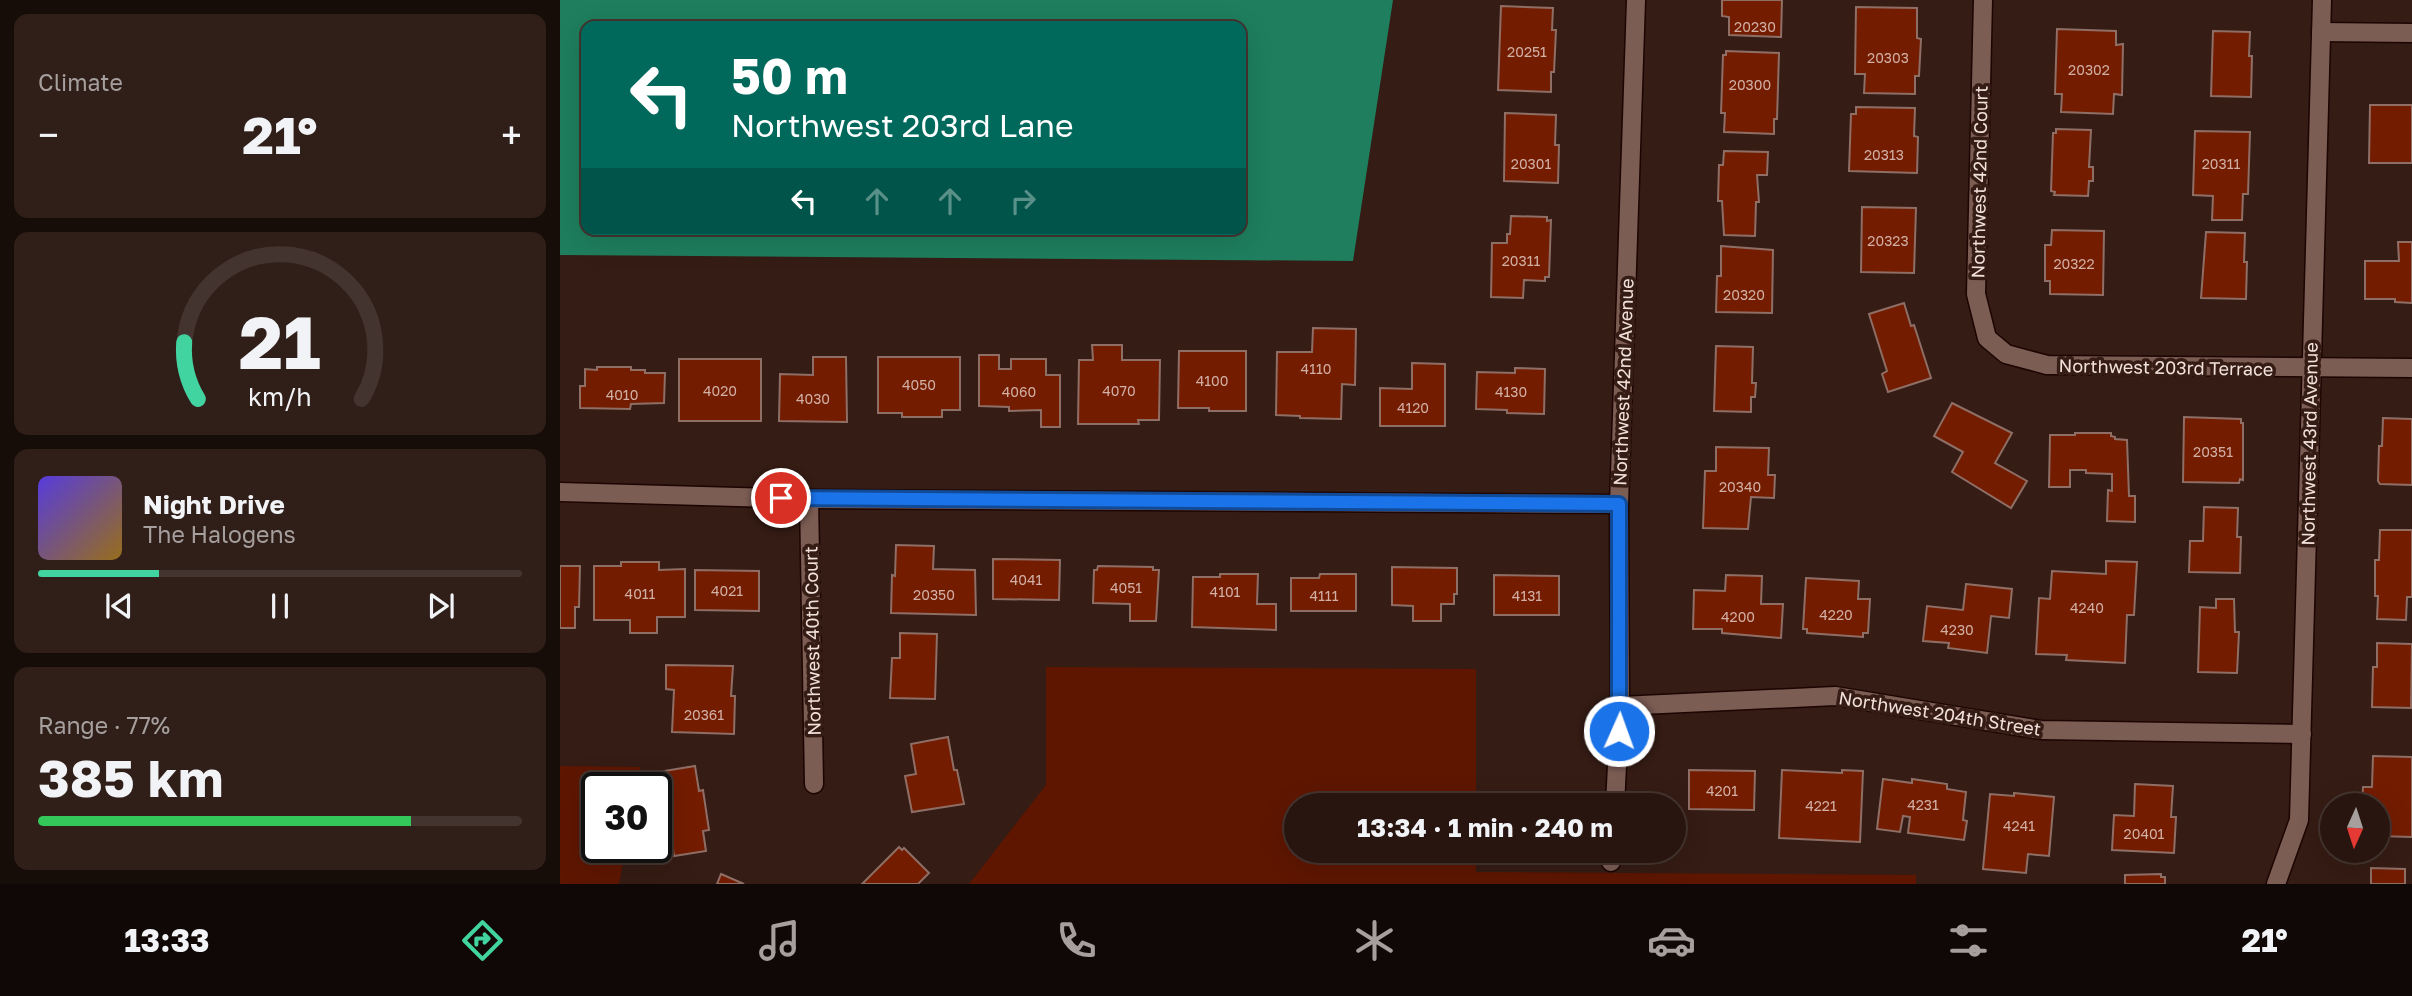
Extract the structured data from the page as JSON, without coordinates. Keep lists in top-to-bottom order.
{
  "streets": {
    "street": [
      "Northwest 42nd Court",
      "Northwest 203rd Terrace",
      "Northwest 42nd Avenue",
      "Northwest 43rd Avenue",
      "Northwest 40th Court",
      "Northwest 204th Street"
    ]
  },
  "crossings": [
    ["Northwest 42nd Court", "Northwest 203rd Terrace"],
    ["Northwest 203rd Terrace", "Northwest 43rd Avenue"],
    ["Northwest 42nd Avenue", "Northwest 204th Street"],
    ["Northwest 43rd Avenue", "Northwest 204th Street"]
  ],
  "house_numbers": [
    "20230",
    "20251",
    "20303",
    "20302",
    "20300",
    "20313",
    "20301",
    "20311",
    "20323",
    "20311",
    "20322",
    "20320",
    "4110",
    "4100",
    "4050",
    "4020",
    "4070",
    "4060",
    "4130",
    "4010",
    "4030",
    "4120",
    "20351",
    "20340",
    "4041",
    "4051",
    "4021",
    "4101",
    "4011",
    "20350",
    "4111",
    "4131",
    "4240",
    "4220",
    "4200",
    "4230",
    "20361",
    "4201",
    "4231",
    "4221",
    "4241",
    "20401"
  ],
  "north": "bottom",
  "page": {
    "tile": [
      "Climate",
      ["Range · 77%", "385 km"]
    ],
    "turn": ["50 m", "Northwest 203rd Lane"],
    "heat": ["−", "21°", "+"],
    "song": ["Night Drive", "The Halogens"],
    "limit": "30",
    "trip": "13:34 · 1 min · 240 m",
    "tabs": ["13:33", "21°"],
    "gauge": ["21", "km/h"]
  }
}
